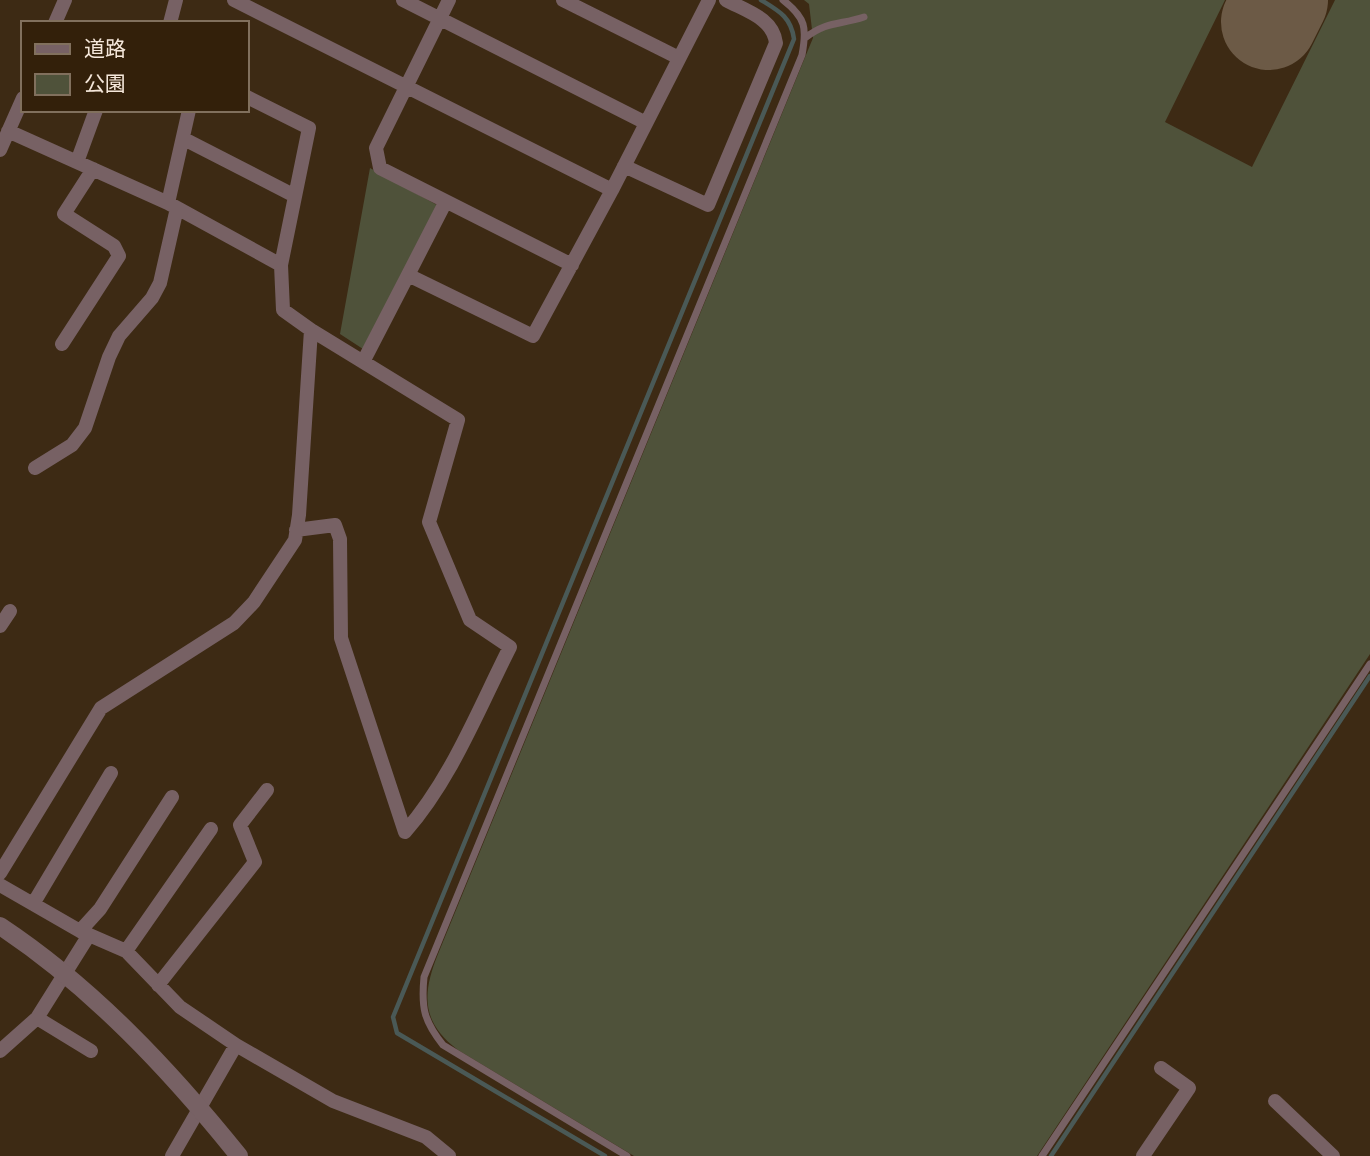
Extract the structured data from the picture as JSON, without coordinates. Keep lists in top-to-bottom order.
{
  "legend": ["道路", "公園"]
}
